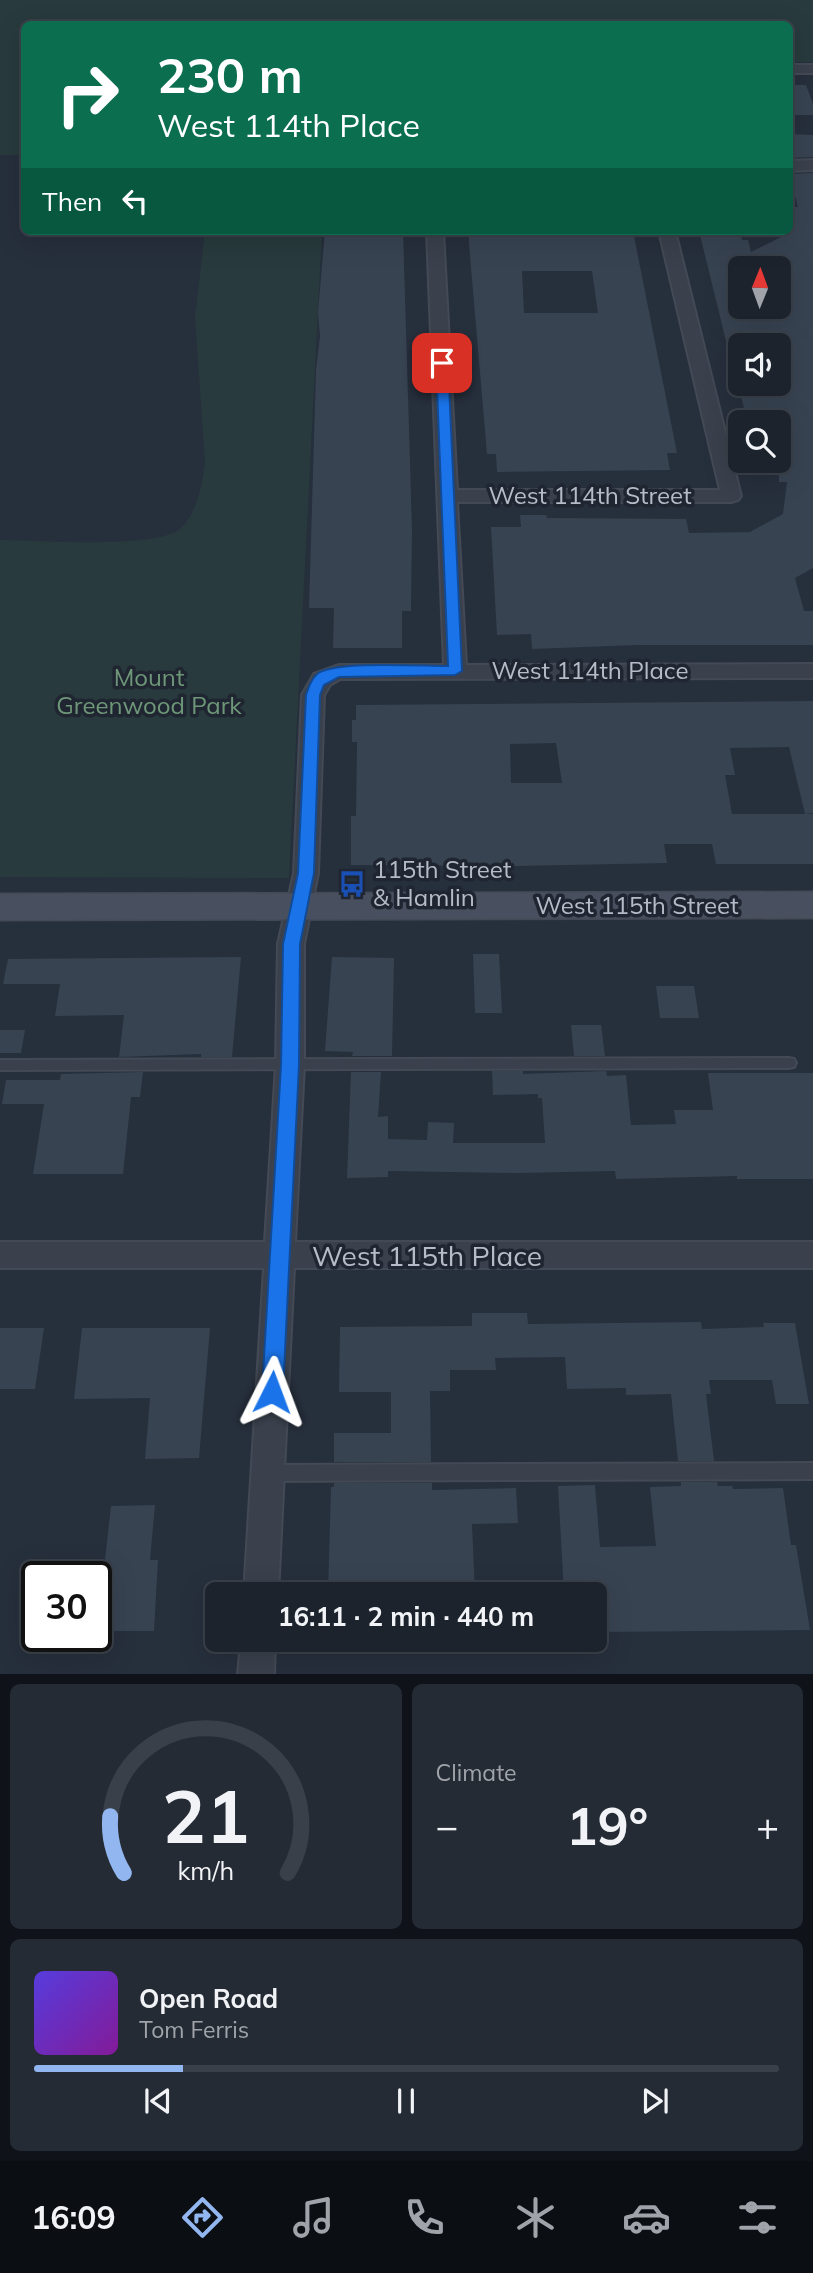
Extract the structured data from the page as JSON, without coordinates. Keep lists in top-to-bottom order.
{
  "streets": {
    "street": [
      "West 114th Street",
      "West 114th Place",
      "West 115th Street",
      "West 115th Place"
    ]
  },
  "crossings": [
    ["West 114th Place", "West 115th Street"]
  ],
  "parks": ["Mount Greenwood Park"],
  "places": {
    "bus stop": ["115th Street & Hamlin"]
  },
  "north": "top",
  "page": {
    "turn": ["230 m", "West 114th Place"],
    "then": "Then",
    "limit": "30",
    "trip": "16:11 · 2 min · 440 m",
    "tile": "Climate",
    "heat": ["−", "19°", "+"],
    "song": ["Open Road", "Tom Ferris"],
    "tabs": "16:09",
    "gauge": ["21", "km/h"]
  }
}
